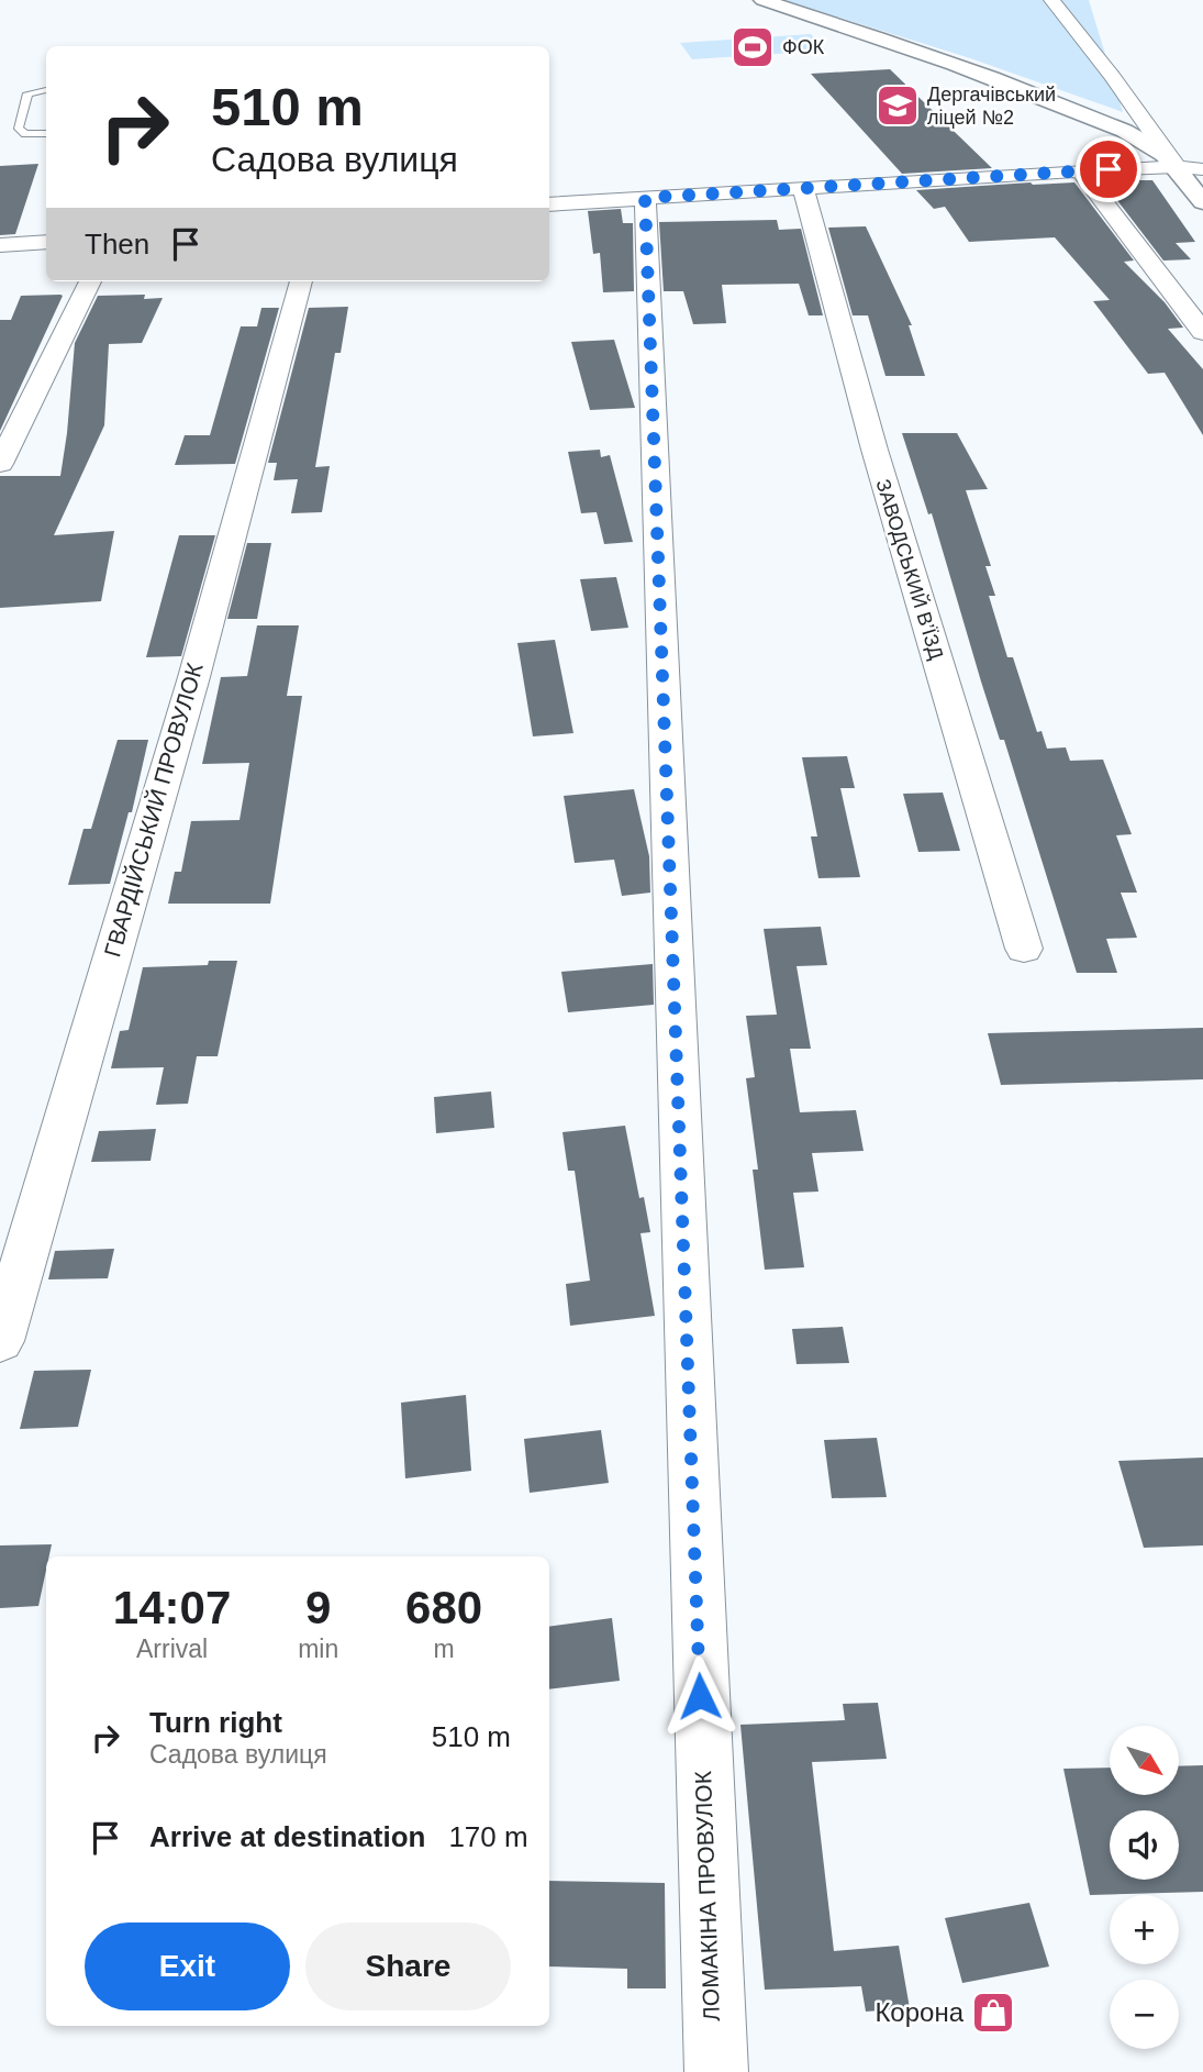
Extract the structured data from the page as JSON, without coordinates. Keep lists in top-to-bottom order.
{
  "streets": {
    "street": ["ЗАВОДСЬКИЙ В’ЇЗД", "ГВАРДІЙСЬКИЙ ПРОВУЛОК", "ЛОМАКІНА ПРОВУЛОК"]
  },
  "places": {
    "sports": ["ФОК"],
    "school or university": ["Дергачівський ліцей №2"],
    "shop": ["Корона"]
  },
  "north": "bottom right",
  "page": {
    "turn": ["510 m", "Садова вулиця"],
    "then": "Then",
    "eta": [
      "14:07",
      "Arrival",
      "9",
      "min",
      "680",
      "m"
    ],
    "list": [
      {
        "name": "Turn right",
        "note": "Садова вулиця",
        "value": "510 m"
      },
      {
        "name": "Arrive at destination",
        "value": "170 m"
      }
    ],
    "map_buttons": ["+", "−"],
    "buttons": ["Exit", "Share"]
  }
}
